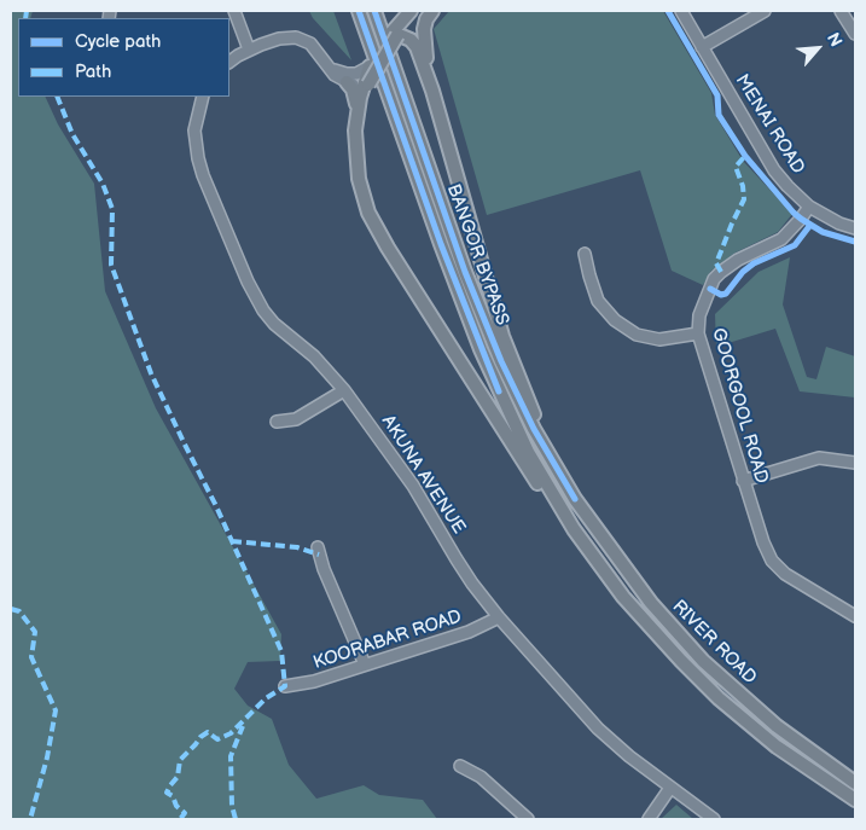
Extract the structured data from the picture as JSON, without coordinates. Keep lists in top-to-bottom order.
{
  "streets": {
    "main road": ["BANGOR BYPASS", "RIVER ROAD"],
    "street": [
      "MENAI ROAD",
      "GOORGOOL ROAD",
      "AKUNA AVENUE",
      "KOORABAR ROAD"
    ]
  },
  "crossings": [
    ["MENAI ROAD", "GOORGOOL ROAD"],
    ["BANGOR BYPASS", "RIVER ROAD"],
    ["AKUNA AVENUE", "KOORABAR ROAD"]
  ],
  "legend": ["Cycle path", "Path"],
  "north": "top right"
}
